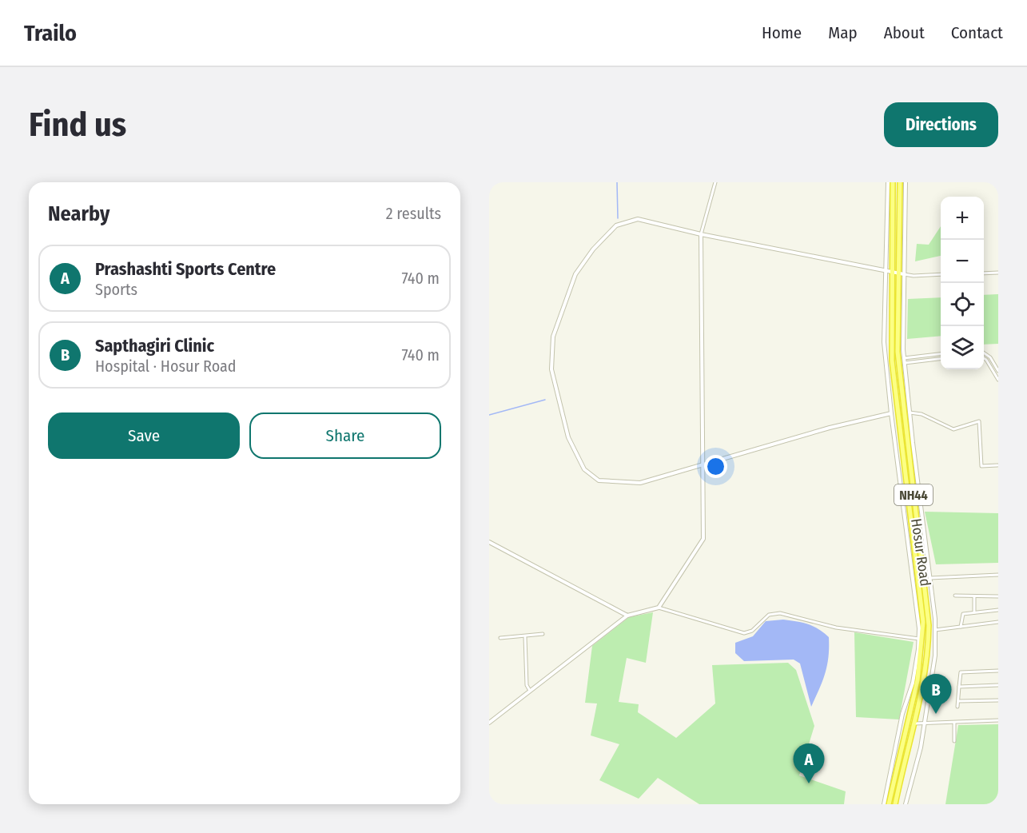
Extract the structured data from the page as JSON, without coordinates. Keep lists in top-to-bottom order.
{
  "streets": {
    "highway": ["NH44", "Hosur Road"]
  },
  "page": {
    "header": "Trailo",
    "nav": [
      "Home",
      "Map",
      "About",
      "Contact"
    ],
    "buttons": [
      "Directions",
      ["Save", "Share"]
    ],
    "title": "Find us",
    "heading": ["Nearby", "2 results"],
    "map_buttons": ["+", "−"],
    "list": [
      {
        "mark": "A",
        "name": "Prashashti Sports Centre",
        "note": "Sports",
        "value": "740 m"
      },
      {
        "mark": "B",
        "name": "Sapthagiri Clinic",
        "note": "Hospital · Hosur Road",
        "value": "740 m"
      }
    ],
    "pins": ["B", "A"]
  }
}
